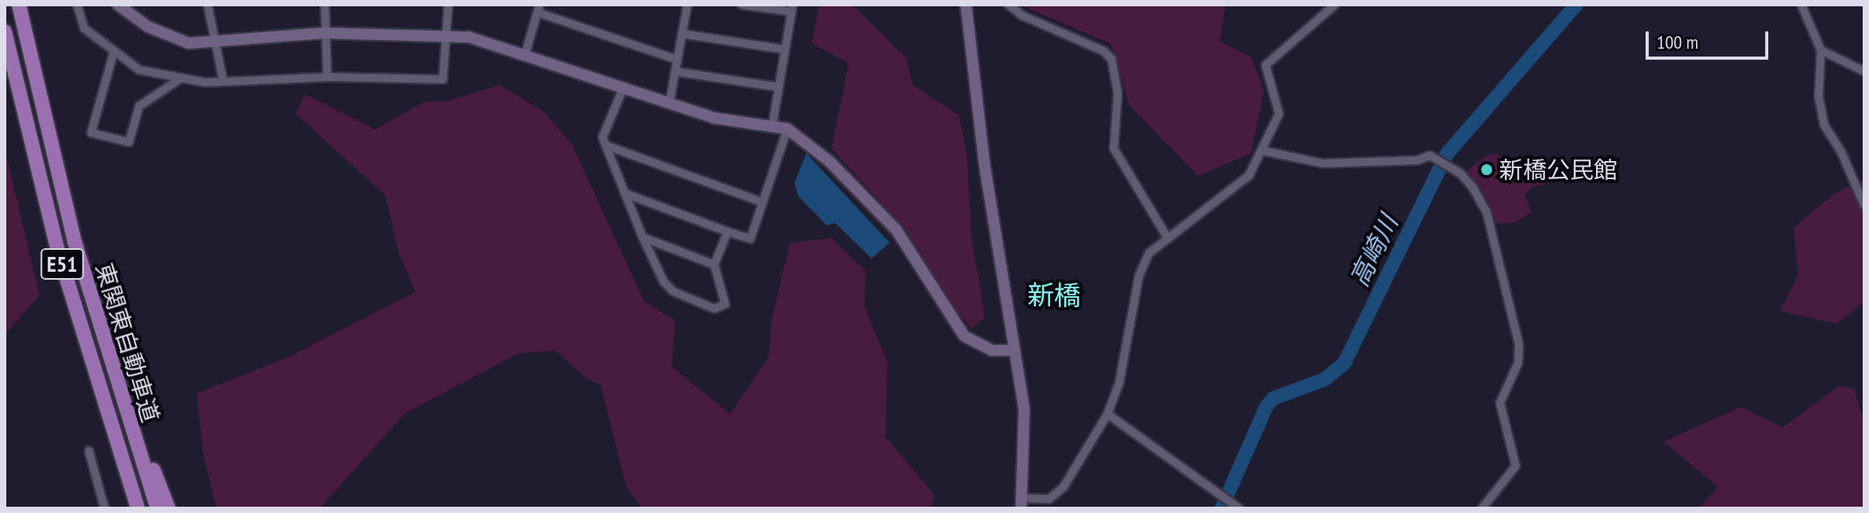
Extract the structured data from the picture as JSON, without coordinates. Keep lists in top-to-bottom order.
{
  "streets": {
    "highway": ["E51", "東関東自動車道"]
  },
  "districts": ["新橋"],
  "water": ["高崎川"],
  "places": ["新橋公民館"],
  "scale_bar": "100 m"
}
